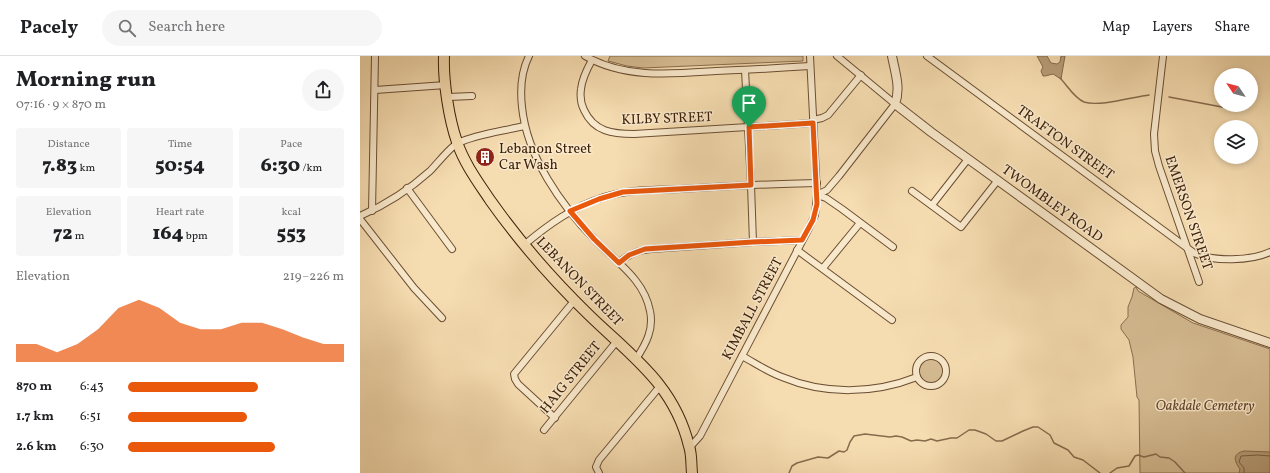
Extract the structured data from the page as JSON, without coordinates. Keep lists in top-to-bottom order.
{
  "streets": {
    "highway": ["LEBANON STREET"],
    "street": [
      "KILBY STREET",
      "TRAFTON STREET",
      "TWOMBLEY ROAD",
      "EMERSON STREET",
      "KIMBALL STREET",
      "HAIG STREET"
    ]
  },
  "crossings": [
    ["KILBY STREET", "KIMBALL STREET"],
    ["TRAFTON STREET", "EMERSON STREET"],
    ["LEBANON STREET", "KIMBALL STREET"],
    ["LEBANON STREET", "HAIG STREET"]
  ],
  "parks": ["Oakdale Cemetery"],
  "places": {
    "building": ["Lebanon Street Car Wash"]
  },
  "north": "top left",
  "page": {
    "header": "Pacely",
    "search": "Search here",
    "nav": ["Map", "Layers", "Share"],
    "heading": ["Morning run", "07:16 · 9 × 870 m"],
    "stats": [
      ["Distance", "7.83 km"],
      ["Time", "50:54"],
      ["Pace", "6:30 /km"],
      ["Elevation", "72 m"],
      ["Heart rate", "164 bpm"],
      ["kcal", "553"]
    ],
    "chart": ["Elevation", "219–226 m"],
    "list": [
      {
        "name": "870 m",
        "note": "6:43"
      },
      {
        "name": "1.7 km",
        "note": "6:51"
      },
      {
        "name": "2.6 km",
        "note": "6:30"
      }
    ]
  }
}
